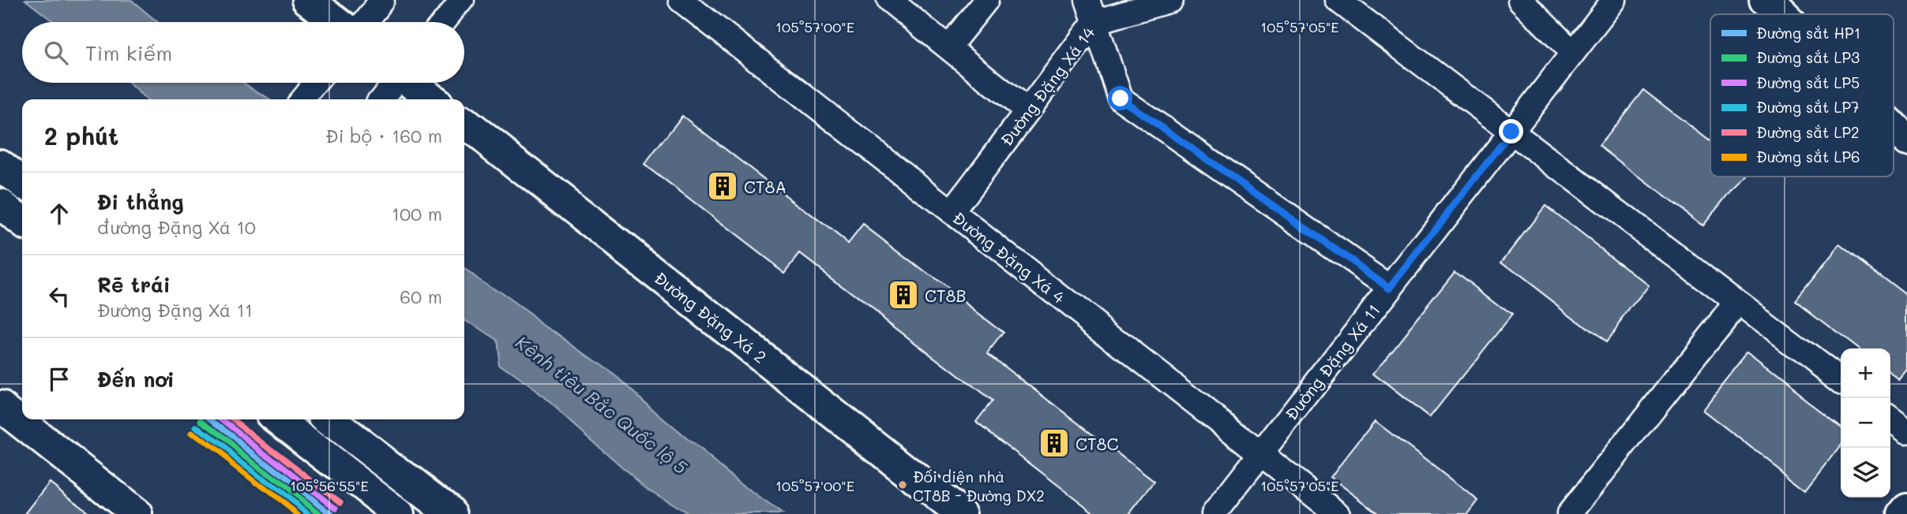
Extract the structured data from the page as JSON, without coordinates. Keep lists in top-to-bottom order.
{
  "streets": {
    "main road": ["Đường Đặng Xá 2"],
    "street": ["Đường Đặng Xá 14", "Đường Đặng Xá 4", "Đường Đặng Xá 11"]
  },
  "crossings": [
    ["Đường Đặng Xá 14", "Đường Đặng Xá 4"],
    ["Đường Đặng Xá 4", "Đường Đặng Xá 11"]
  ],
  "water": ["Kênh tiêu Bắc Quốc lộ 5"],
  "places": {
    "building": ["CT8A", "CT8B", "CT8C"],
    "other": ["Đối diện nhà CT8B - Đường DX2"]
  },
  "lines": [
    "rail line HP1",
    "rail line LP5",
    "rail line LP2",
    "rail line LP3",
    "rail line LP7",
    "rail line LP6"
  ],
  "legend": [
    "Đường sắt HP1",
    "Đường sắt LP3",
    "Đường sắt LP5",
    "Đường sắt LP7",
    "Đường sắt LP2",
    "Đường sắt LP6"
  ],
  "page": {
    "search": "Tìm kiếm",
    "heading": ["2 phút", "Đi bộ · 160 m"],
    "list": [
      ["Đi thẳng", "đường Đặng Xá 10", "100 m"],
      ["Rẽ trái", "Đường Đặng Xá 11", "60 m"],
      "Đến nơi"
    ],
    "map_buttons": ["+", "−"]
  },
  "coordinates": ["105°57'00\"E", "105°57'05\"E", "105°56'55\"E"]
}
